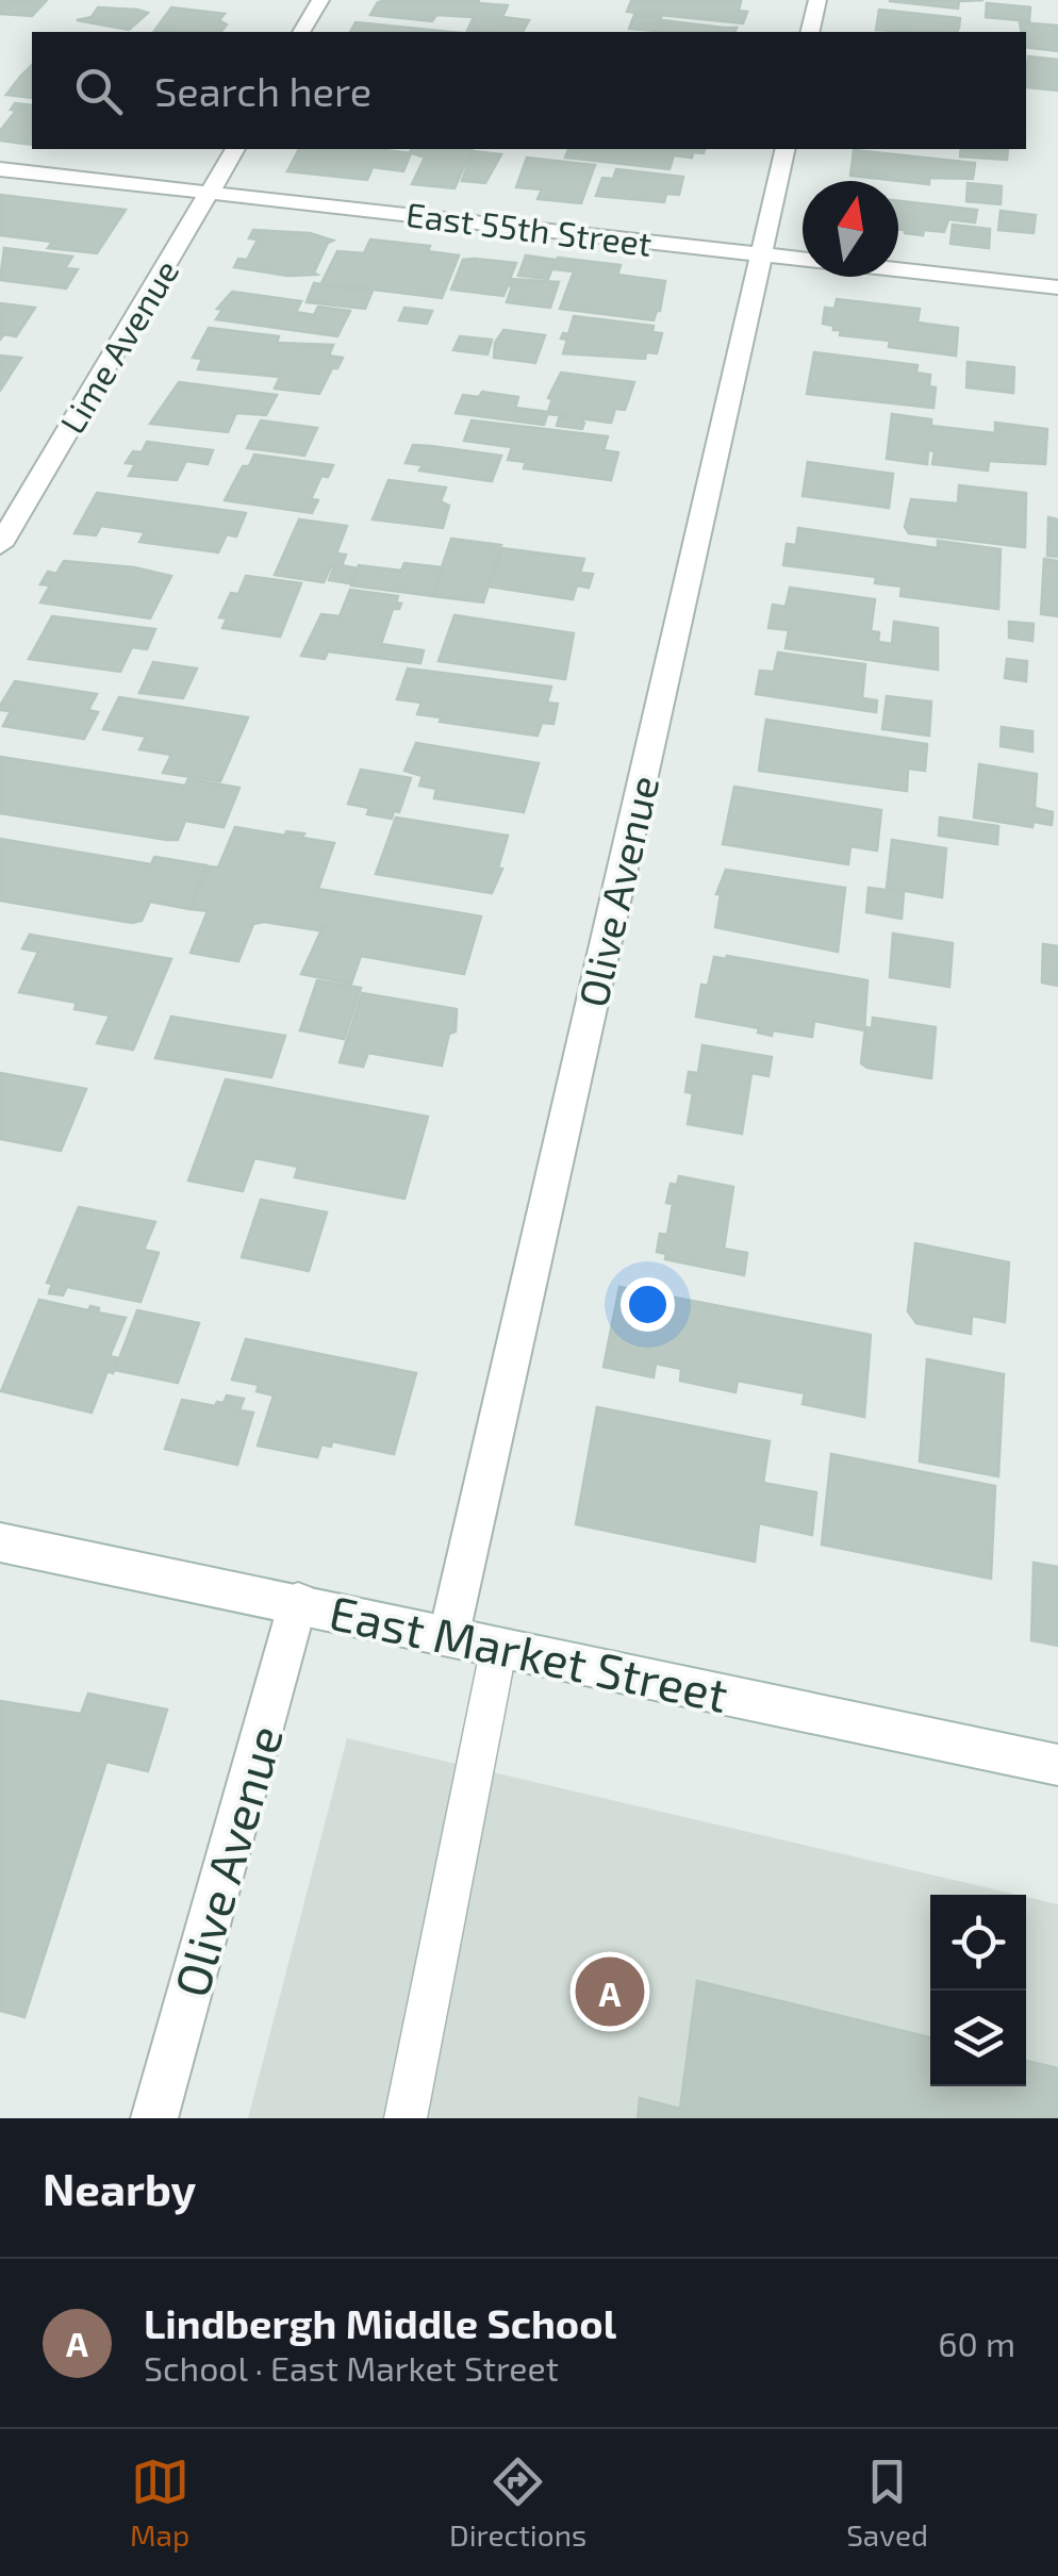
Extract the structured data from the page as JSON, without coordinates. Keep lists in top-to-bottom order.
{
  "streets": {
    "street": [
      "East 55th Street",
      "Lime Avenue",
      "Olive Avenue",
      "East Market Street"
    ]
  },
  "crossings": [
    ["East 55th Street", "Lime Avenue"],
    ["East 55th Street", "Olive Avenue"],
    ["Olive Avenue", "East Market Street"]
  ],
  "north": "top",
  "page": {
    "search": "Search here",
    "pins": "A",
    "heading": "Nearby",
    "list": [
      {
        "mark": "A",
        "name": "Lindbergh Middle School",
        "note": "School · East Market Street",
        "value": "60 m"
      }
    ],
    "nav": ["Map", "Directions", "Saved"]
  }
}
